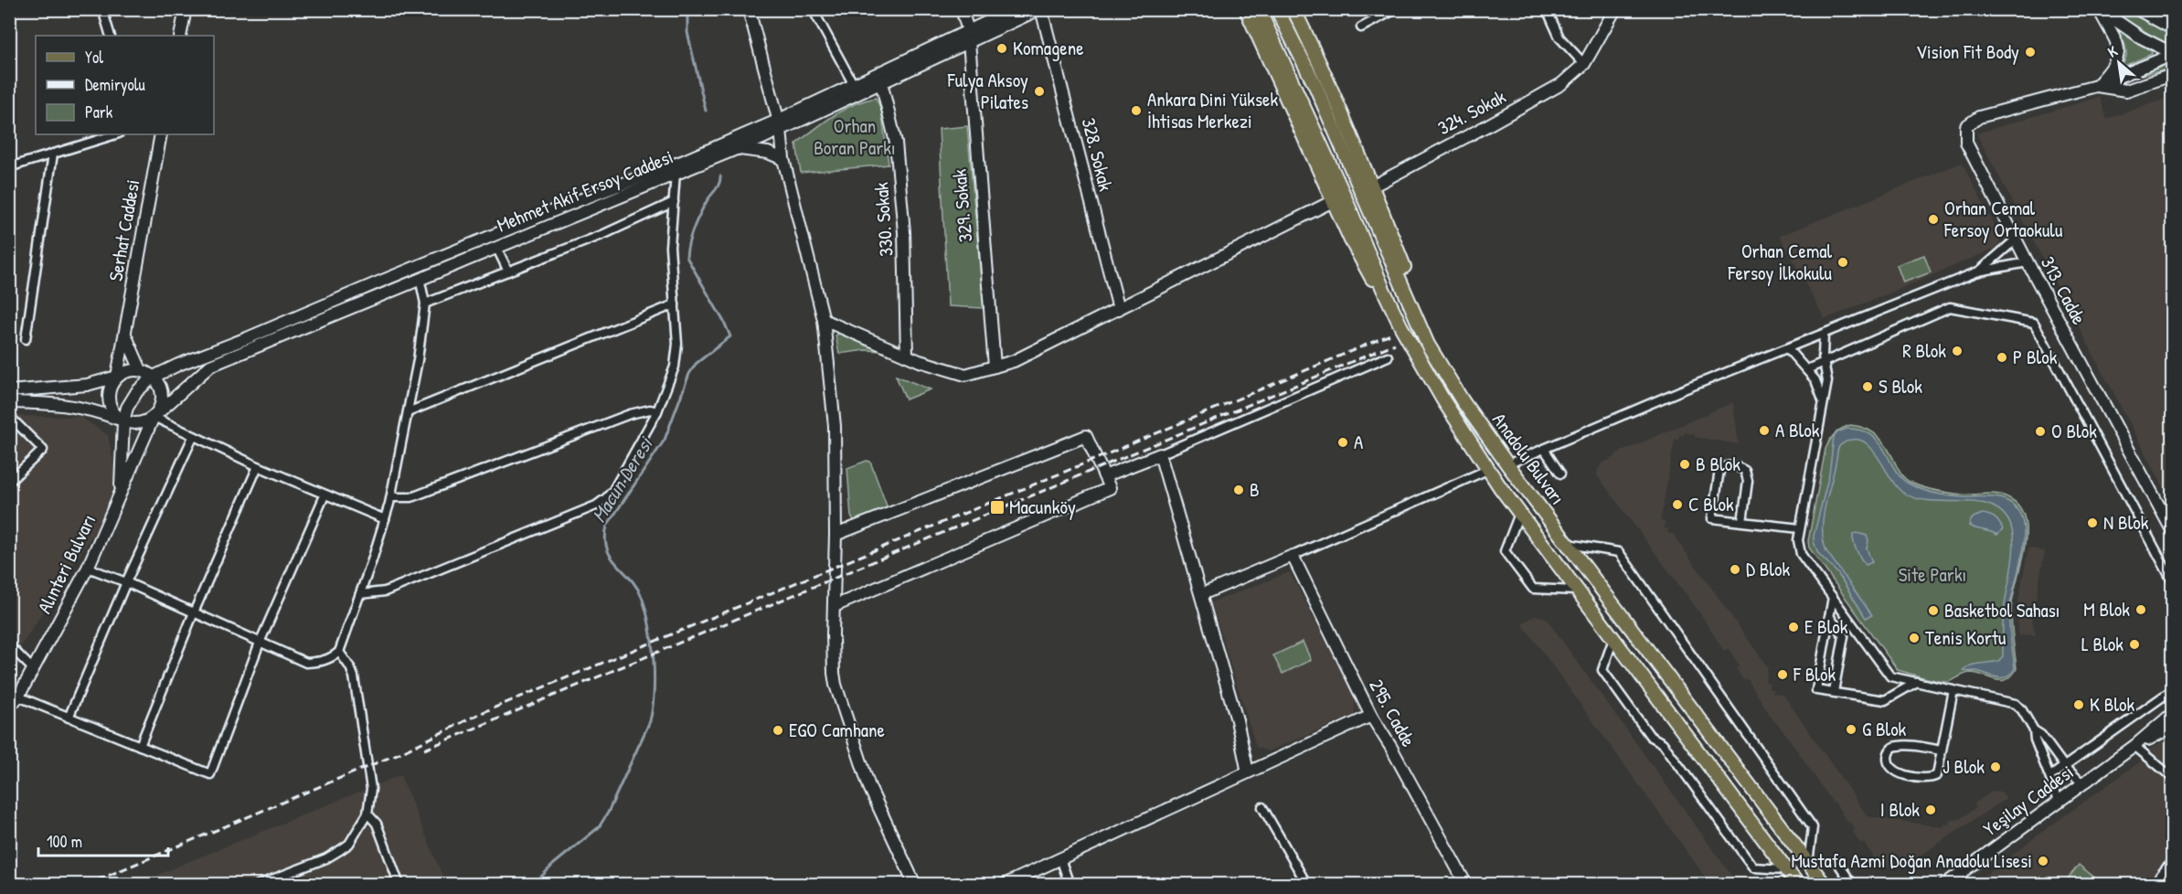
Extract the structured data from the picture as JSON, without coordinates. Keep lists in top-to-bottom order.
{
  "streets": {
    "main road": [
      "324. Sokak",
      "328. Sokak",
      "Mehmet Akif Ersoy Caddesi",
      "329. Sokak",
      "330. Sokak",
      "Serhat Caddesi",
      "313. Cadde",
      "Anadolu Bulvarı",
      "Alınteri Bulvarı",
      "295. Cadde",
      "Yeşilay Caddesi"
    ]
  },
  "crossings": [
    ["328. Sokak", "Mehmet Akif Ersoy Caddesi"],
    ["Mehmet Akif Ersoy Caddesi", "329. Sokak"],
    ["Mehmet Akif Ersoy Caddesi", "330. Sokak"],
    ["Mehmet Akif Ersoy Caddesi", "Serhat Caddesi"],
    ["Mehmet Akif Ersoy Caddesi", "Alınteri Bulvarı"],
    ["Serhat Caddesi", "Alınteri Bulvarı"]
  ],
  "water": ["Macun Deresi"],
  "parks": ["Orhan Boran Parkı", "Site Parkı"],
  "places": {
    "other": [
      "Komagene",
      "Vision Fit Body",
      "Fulya Aksoy Pilates",
      "Ankara Dini Yüksek İhtisas Merkezi",
      "Orhan Cemal Fersoy Ortaokulu",
      "Orhan Cemal Fersoy İlkokulu",
      "R Blok",
      "P Blok",
      "S Blok",
      "A Blok",
      "O Blok",
      "A",
      "B Blok",
      "B",
      "C Blok",
      "N Blok",
      "D Blok",
      "M Blok",
      "Basketbol Sahası",
      "E Blok",
      "Tenis Kortu",
      "L Blok",
      "F Blok",
      "K Blok",
      "G Blok",
      "EGO Camhane",
      "J Blok",
      "I Blok",
      "Mustafa Azmi Doğan Anadolu Lisesi"
    ],
    "transit": ["Macunköy"]
  },
  "legend": ["Yol", "Demiryolu", "Park"],
  "scale_bar": "100 m",
  "north": "top left"
}
